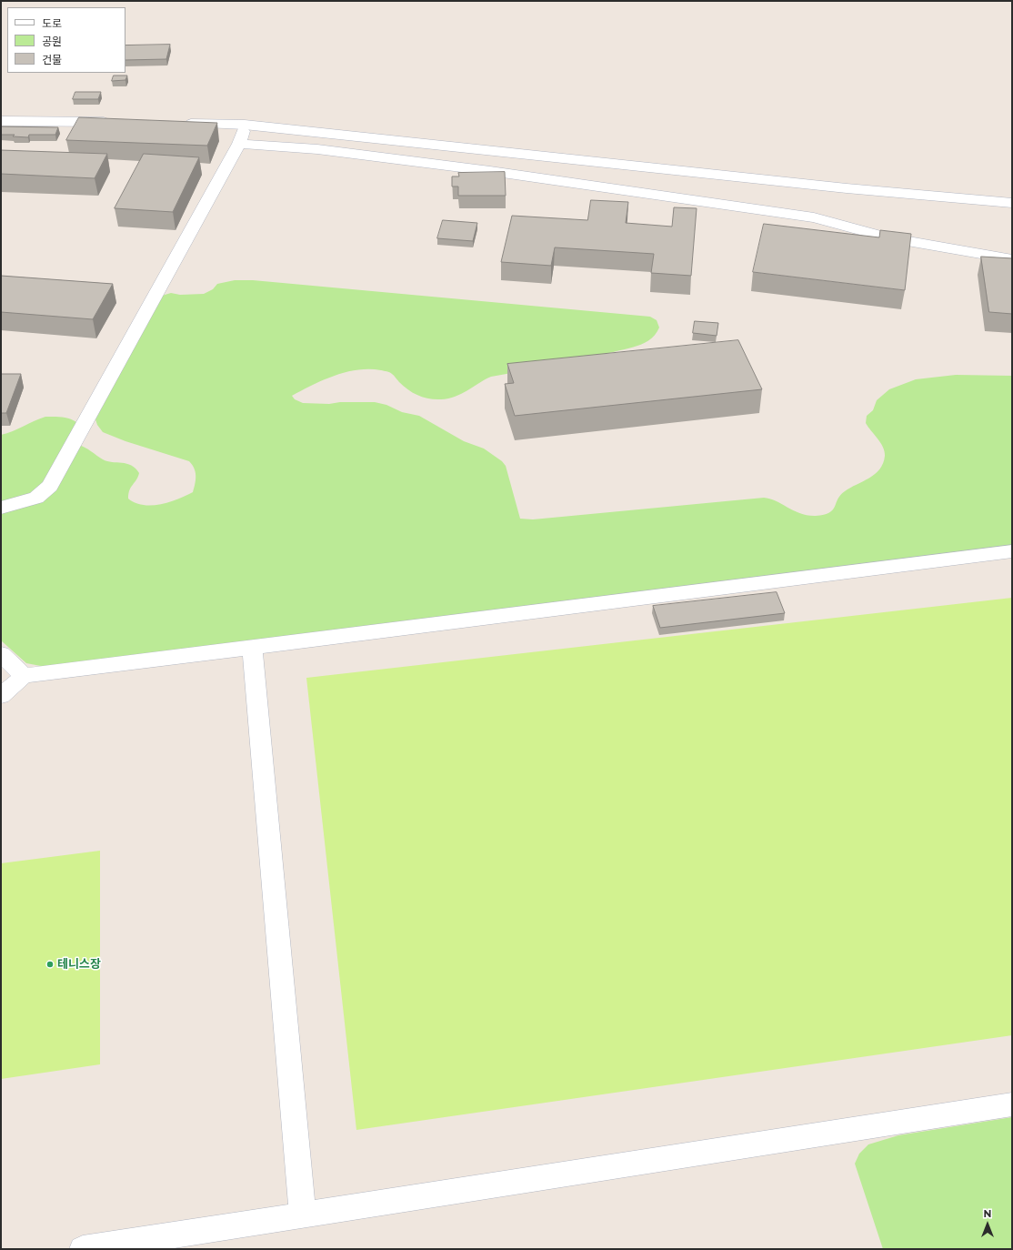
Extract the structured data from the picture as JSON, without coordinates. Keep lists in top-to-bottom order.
{
  "places": ["테니스장"],
  "legend": ["도로", "공원", "건물"],
  "north": "top"
}
